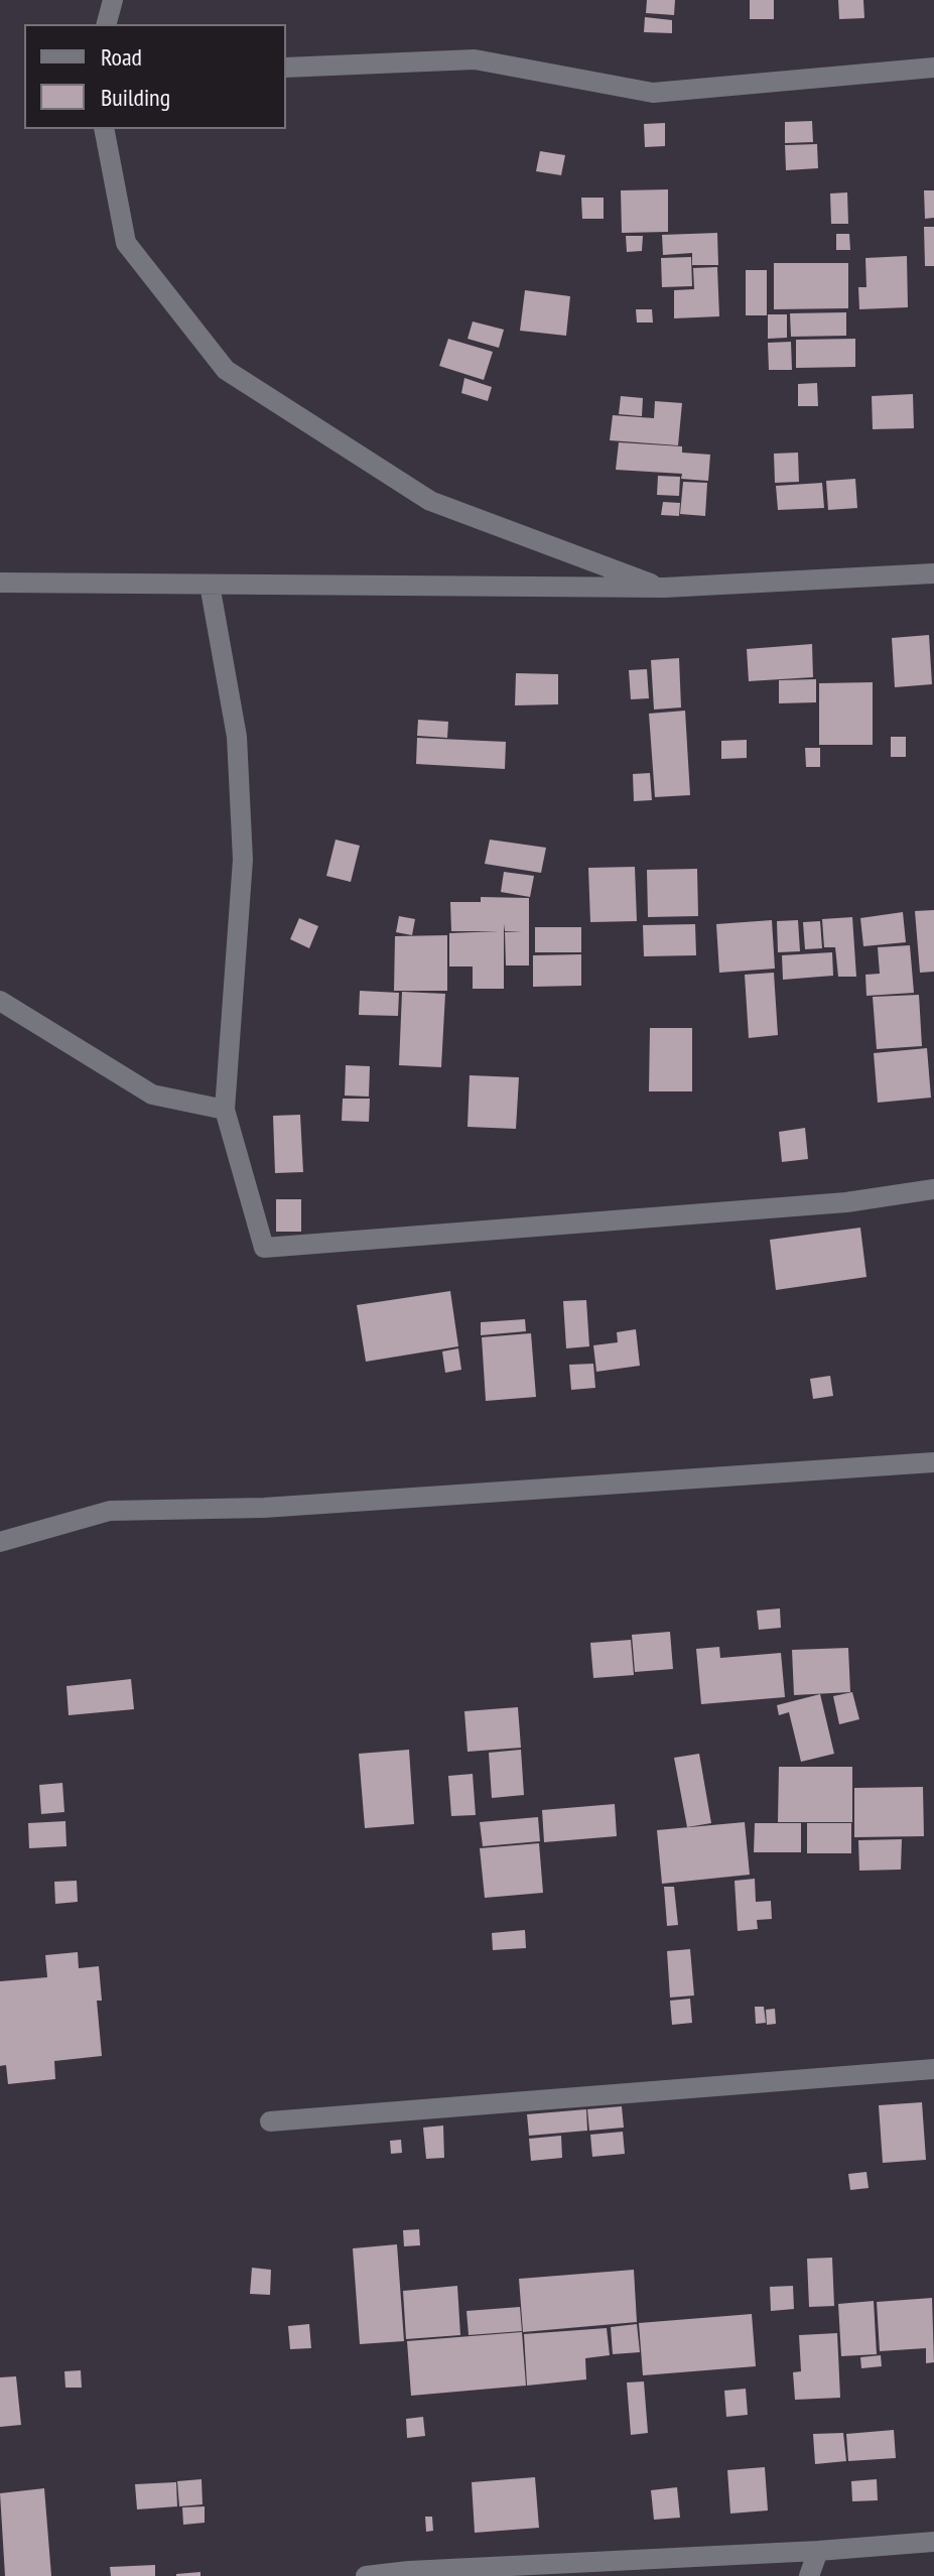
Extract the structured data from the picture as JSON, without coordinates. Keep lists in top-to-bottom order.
{
  "legend": ["Road", "Building"]
}
